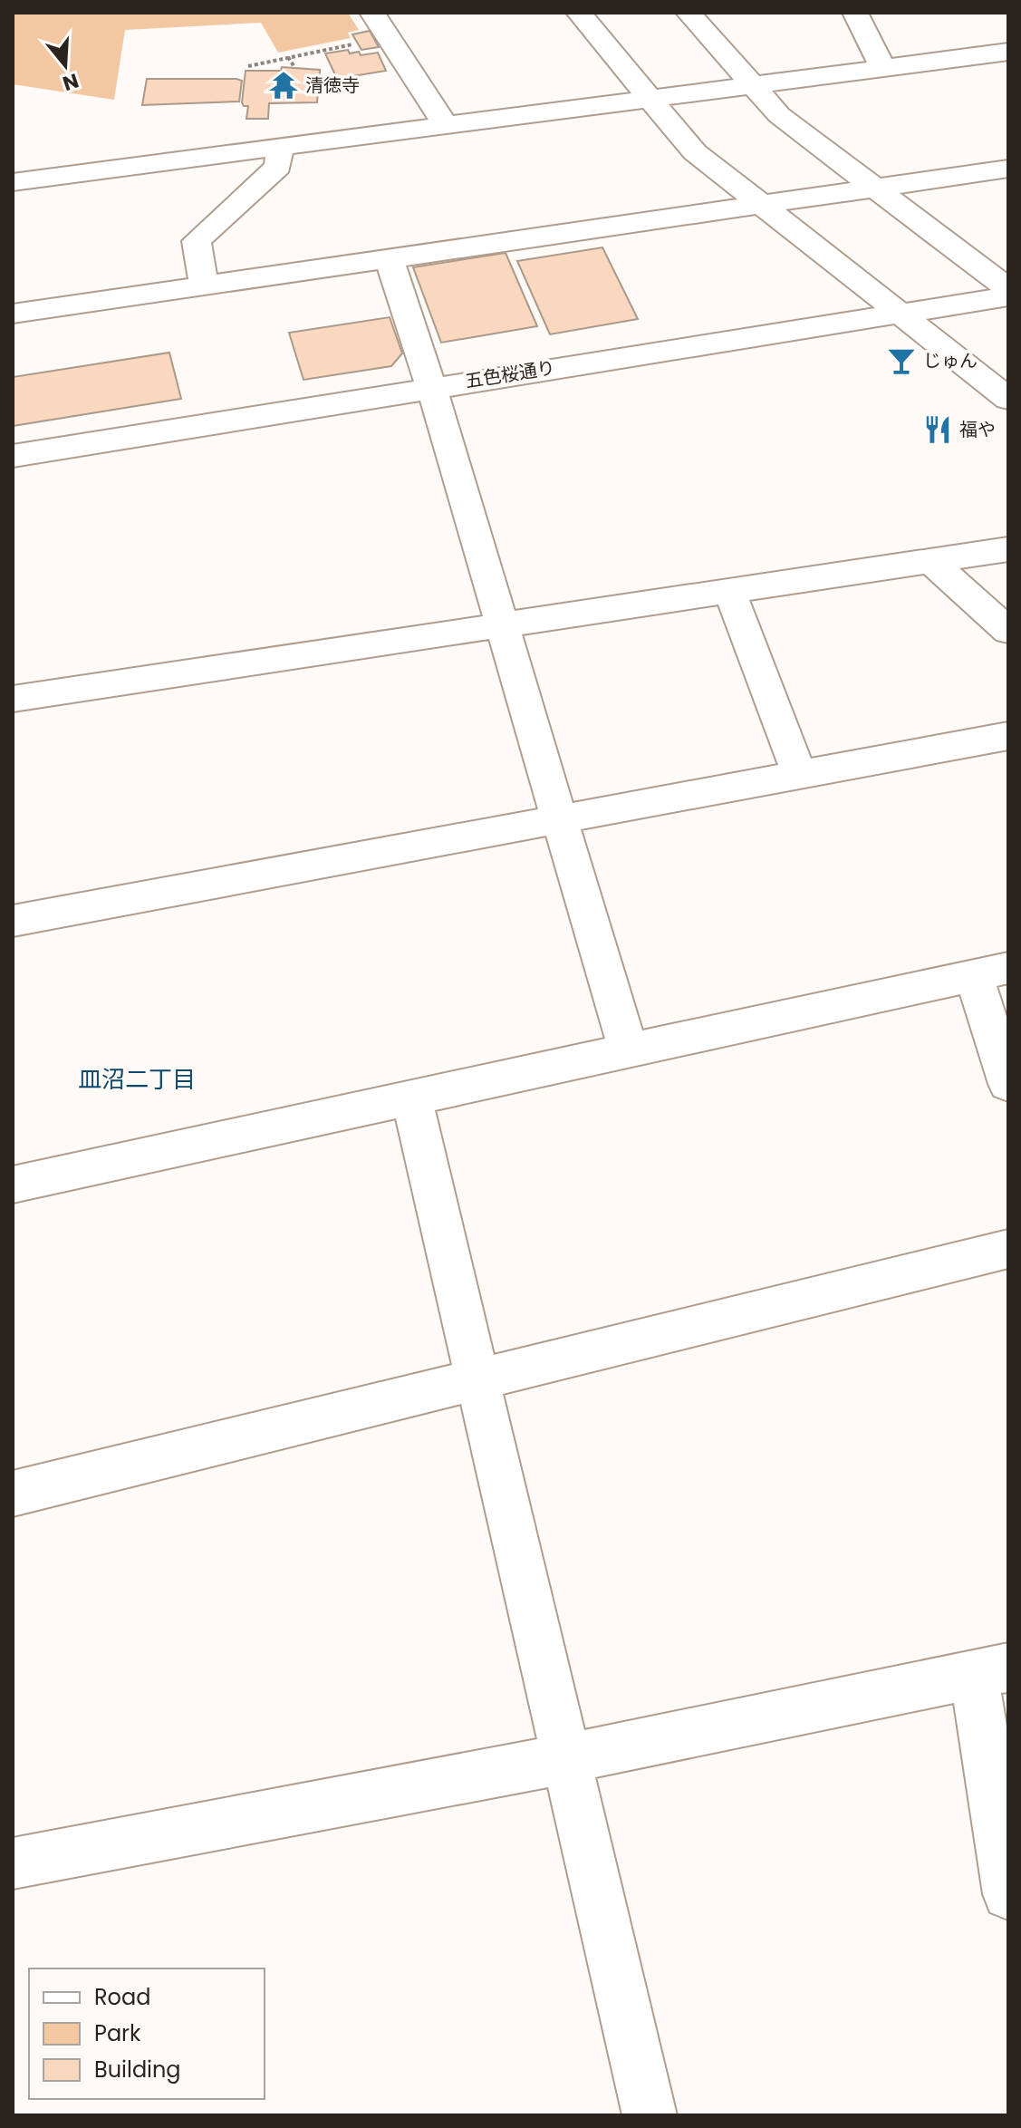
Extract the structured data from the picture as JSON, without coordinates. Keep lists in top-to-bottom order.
{
  "streets": {
    "street": ["五色桜通り"]
  },
  "districts": ["皿沼二丁目"],
  "places": {
    "temple": ["清徳寺"],
    "bar": ["じゅん"],
    "restaurant": ["福や"]
  },
  "legend": ["Road", "Park", "Building"],
  "north": "bottom"
}
